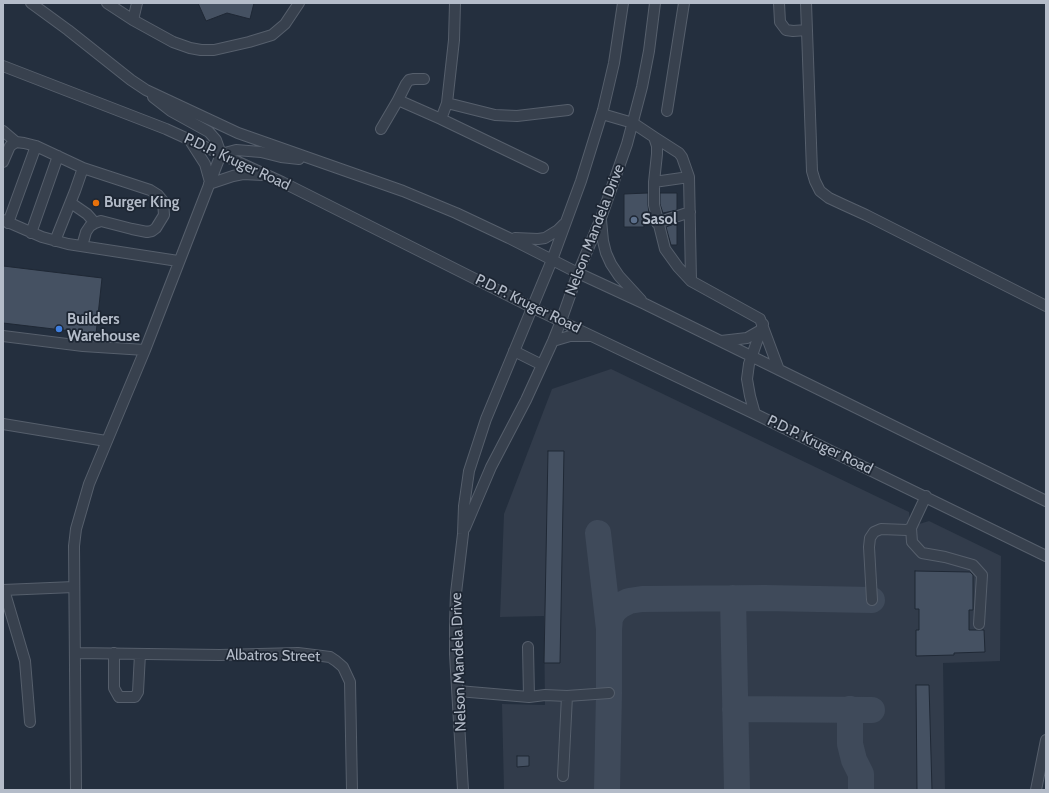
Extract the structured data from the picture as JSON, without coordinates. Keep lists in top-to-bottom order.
{
  "streets": {
    "street": ["P.D.P. Kruger Road", "Nelson Mandela Drive", "Albatros Street"]
  },
  "crossings": [
    ["P.D.P. Kruger Road", "Nelson Mandela Drive"]
  ],
  "places": ["Burger King", "Sasol", "Builders Warehouse"]
}
